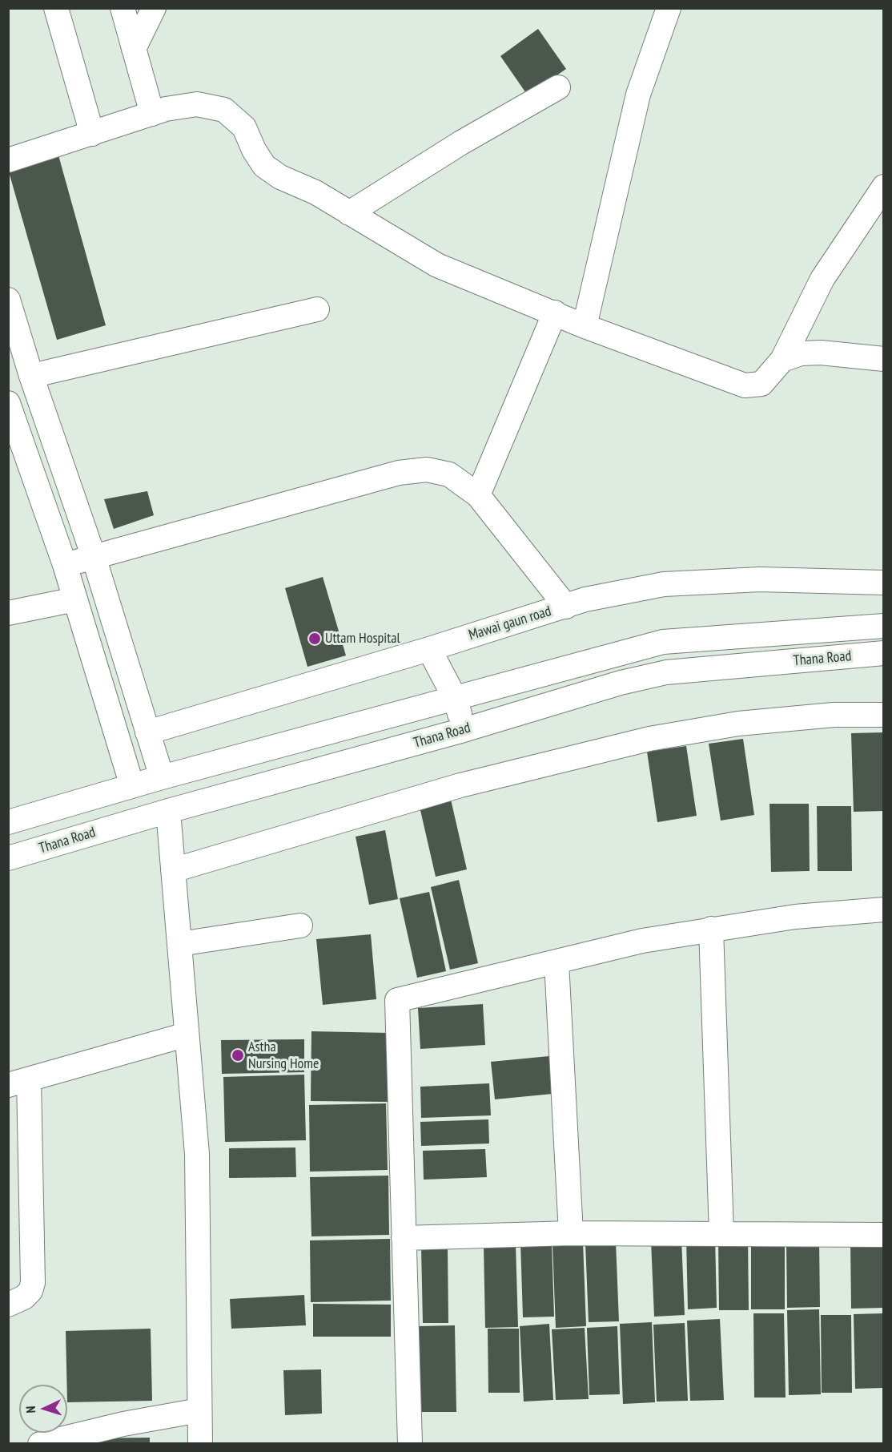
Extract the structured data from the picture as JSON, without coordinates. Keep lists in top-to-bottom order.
{
  "streets": {
    "street": ["Mawai gaun road", "Thana Road"]
  },
  "places": ["Uttam Hospital", "Astha Nursing Home"],
  "north": "left"
}
